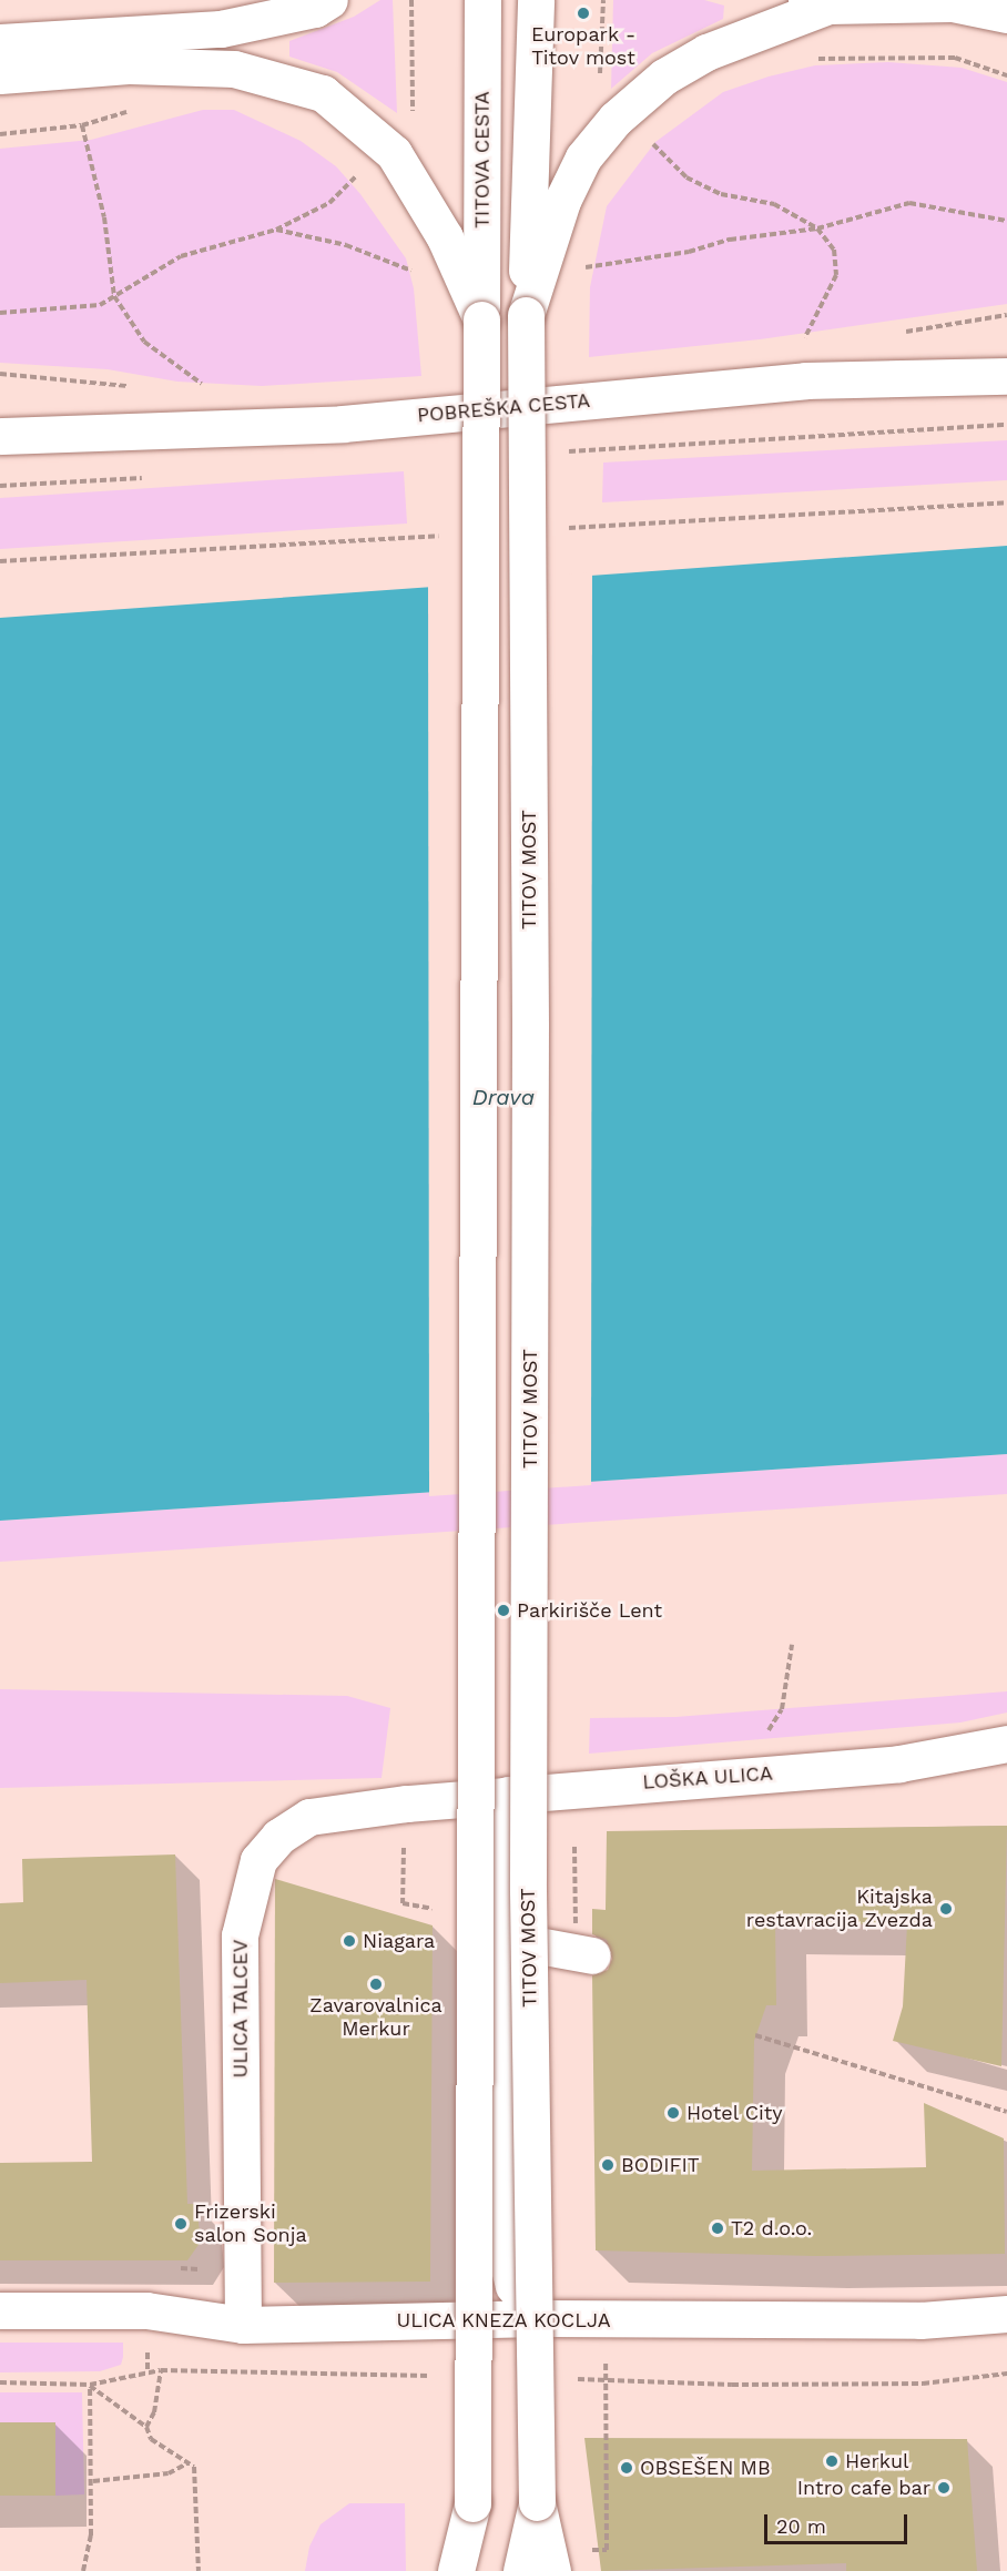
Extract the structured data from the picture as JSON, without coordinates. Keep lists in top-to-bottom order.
{
  "streets": {
    "main road": [
      "TITOVA CESTA",
      "POBREŠKA CESTA",
      "TITOV MOST",
      "LOŠKA ULICA",
      "ULICA TALCEV",
      "ULICA KNEZA KOCLJA"
    ]
  },
  "crossings": [
    ["LOŠKA ULICA", "ULICA TALCEV"],
    ["ULICA TALCEV", "ULICA KNEZA KOCLJA"]
  ],
  "water": ["Drava"],
  "places": [
    "Europark - Titov most",
    "Parkirišče Lent",
    "Kitajska restavracija Zvezda",
    "Niagara",
    "Zavarovalnica Merkur",
    "Hotel City",
    "BODIFIT",
    "Frizerski salon Sonja",
    "T2 d.o.o.",
    "Herkul",
    "OBSEŠEN MB",
    "Intro cafe bar"
  ],
  "scale_bar": "20 m"
}
